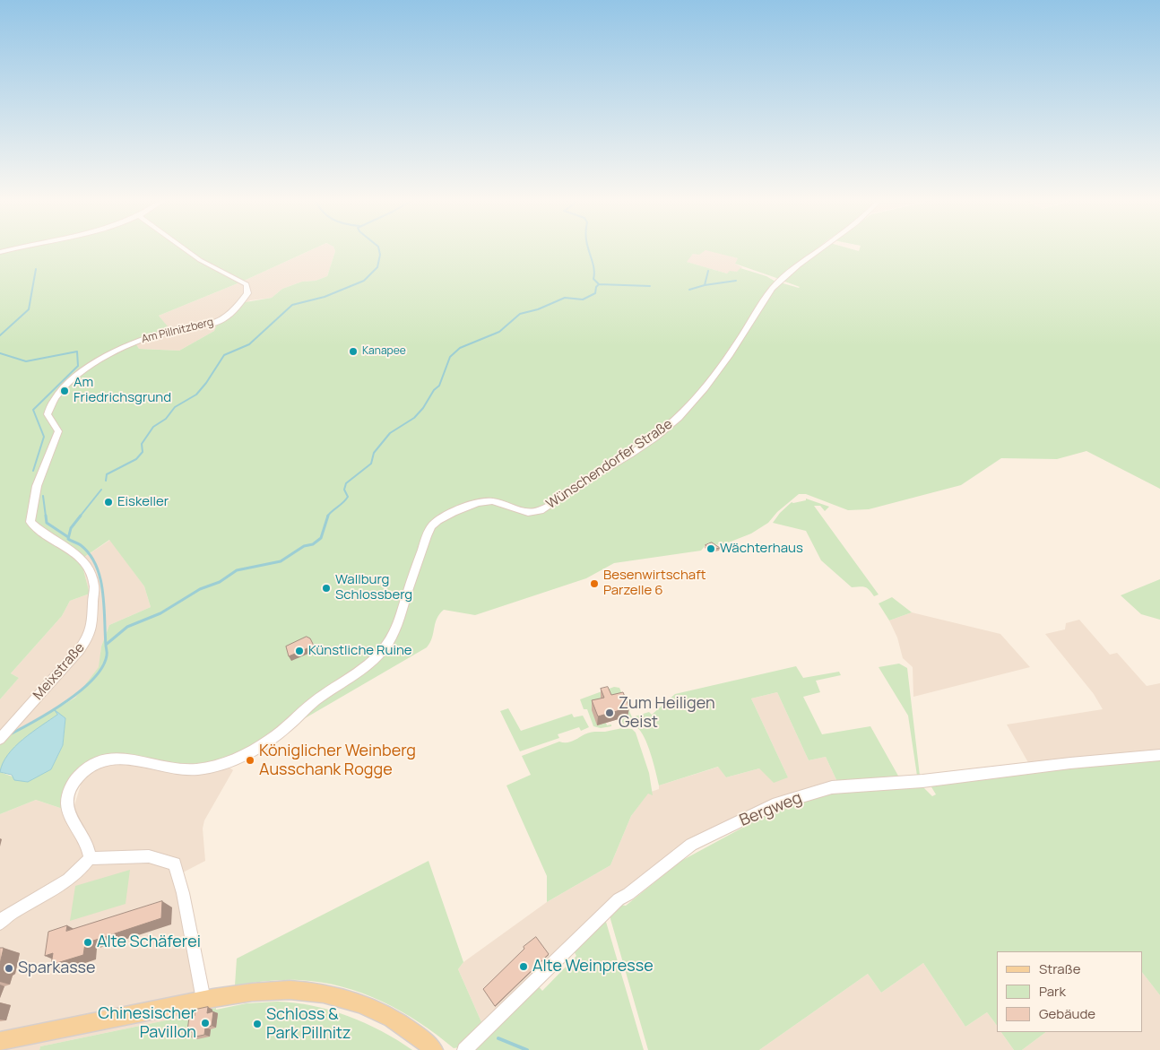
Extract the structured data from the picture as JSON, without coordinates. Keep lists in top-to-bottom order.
{
  "streets": {
    "street": [
      "Am Pillnitzberg",
      "Wünschendorfer Straße",
      "Meixstraße",
      "Bergweg"
    ]
  },
  "crossings": [
    ["Am Pillnitzberg", "Meixstraße"]
  ],
  "places": [
    "Kanapee",
    "Am Friedrichsgrund",
    "Eiskeller",
    "Wächterhaus",
    "Besenwirtschaft Parzelle 6",
    "Wallburg Schlossberg",
    "Künstliche Ruine",
    "Zum Heiligen Geist",
    "Königlicher Weinberg Ausschank Rogge",
    "Alte Schäferei",
    "Alte Weinpresse",
    "Sparkasse",
    "Chinesischer Pavillon",
    "Schloss & Park Pillnitz"
  ],
  "legend": ["Straße", "Park", "Gebäude"]
}
